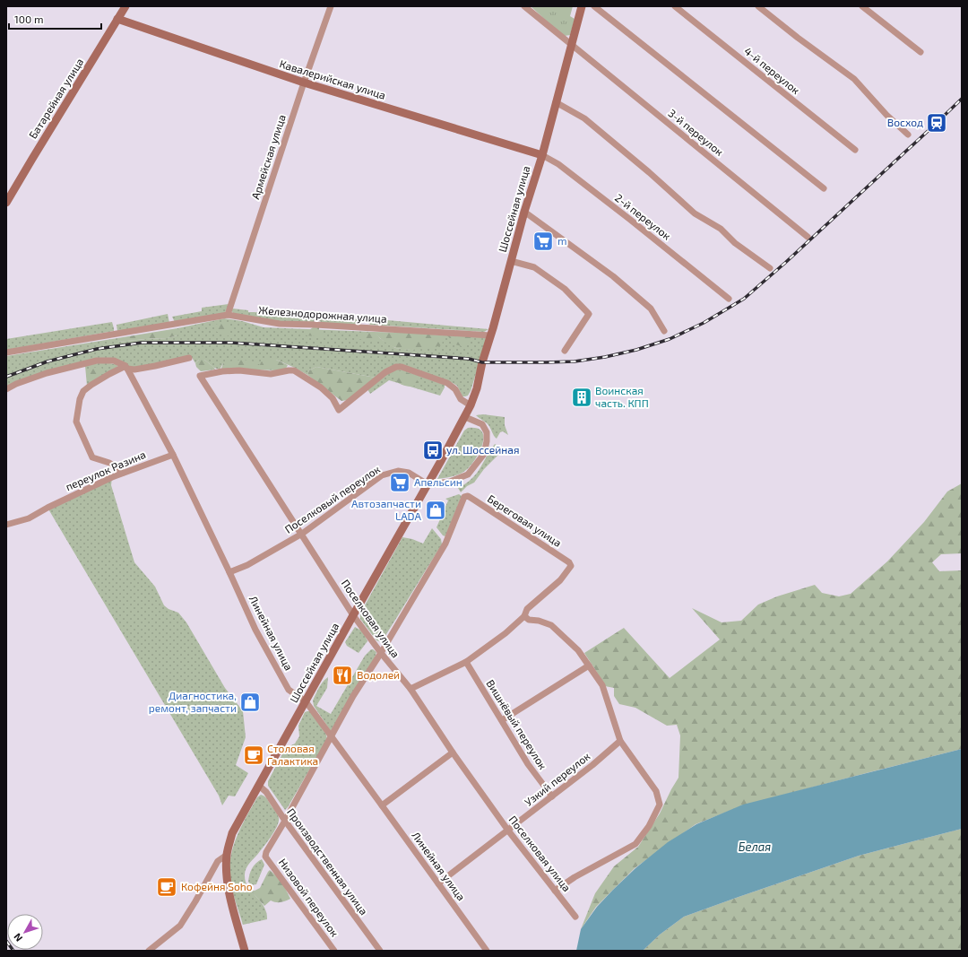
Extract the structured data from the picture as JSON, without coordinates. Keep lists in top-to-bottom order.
{
  "streets": {
    "main road": ["Кавалерийская улица", "Батарейная улица", "Шоссейная улица"],
    "street": [
      "4-й переулок",
      "3-й переулок",
      "Армейская улица",
      "2-й переулок",
      "Железнодорожная улица",
      "переулок Разина",
      "Поселковый переулок",
      "Береговая улица",
      "Поселковая улица",
      "Линейная улица",
      "Вишнёвый переулок",
      "Узкий переулок",
      "Производственная улица",
      "Низовой переулок"
    ]
  },
  "crossings": [
    ["Кавалерийская улица", "Батарейная улица"],
    ["Кавалерийская улица", "Армейская улица"],
    ["Кавалерийская улица", "Шоссейная улица"],
    ["Кавалерийская улица", "2-й переулок"],
    ["3-й переулок", "Шоссейная улица"],
    ["Армейская улица", "Железнодорожная улица"],
    ["Шоссейная улица", "2-й переулок"],
    ["Шоссейная улица", "Железнодорожная улица"],
    ["Шоссейная улица", "Поселковый переулок"],
    ["Шоссейная улица", "Поселковая улица"],
    ["Шоссейная улица", "Линейная улица"],
    ["Шоссейная улица", "Производственная улица"],
    ["переулок Разина", "Линейная улица"],
    ["Поселковый переулок", "Поселковая улица"],
    ["Поселковый переулок", "Линейная улица"],
    ["Береговая улица", "Поселковая улица"],
    ["Поселковая улица", "Узкий переулок"],
    ["Линейная улица", "Узкий переулок"],
    ["Вишнёвый переулок", "Узкий переулок"],
    ["Производственная улица", "Низовой переулок"]
  ],
  "water": ["Белая"],
  "places": {
    "station": ["Восход"],
    "supermarket": ["m", "Апельсин"],
    "building": ["Воинская часть. КПП"],
    "bus stop": ["ул. Шоссейная"],
    "shop": ["Автозапчасти LADA", "Диагностика, ремонт, запчасти"],
    "restaurant": ["Водолей"],
    "cafe": ["Столовая Галактика", "Кофейня Soho"]
  },
  "scale_bar": "100 m",
  "north": "bottom left"
}
